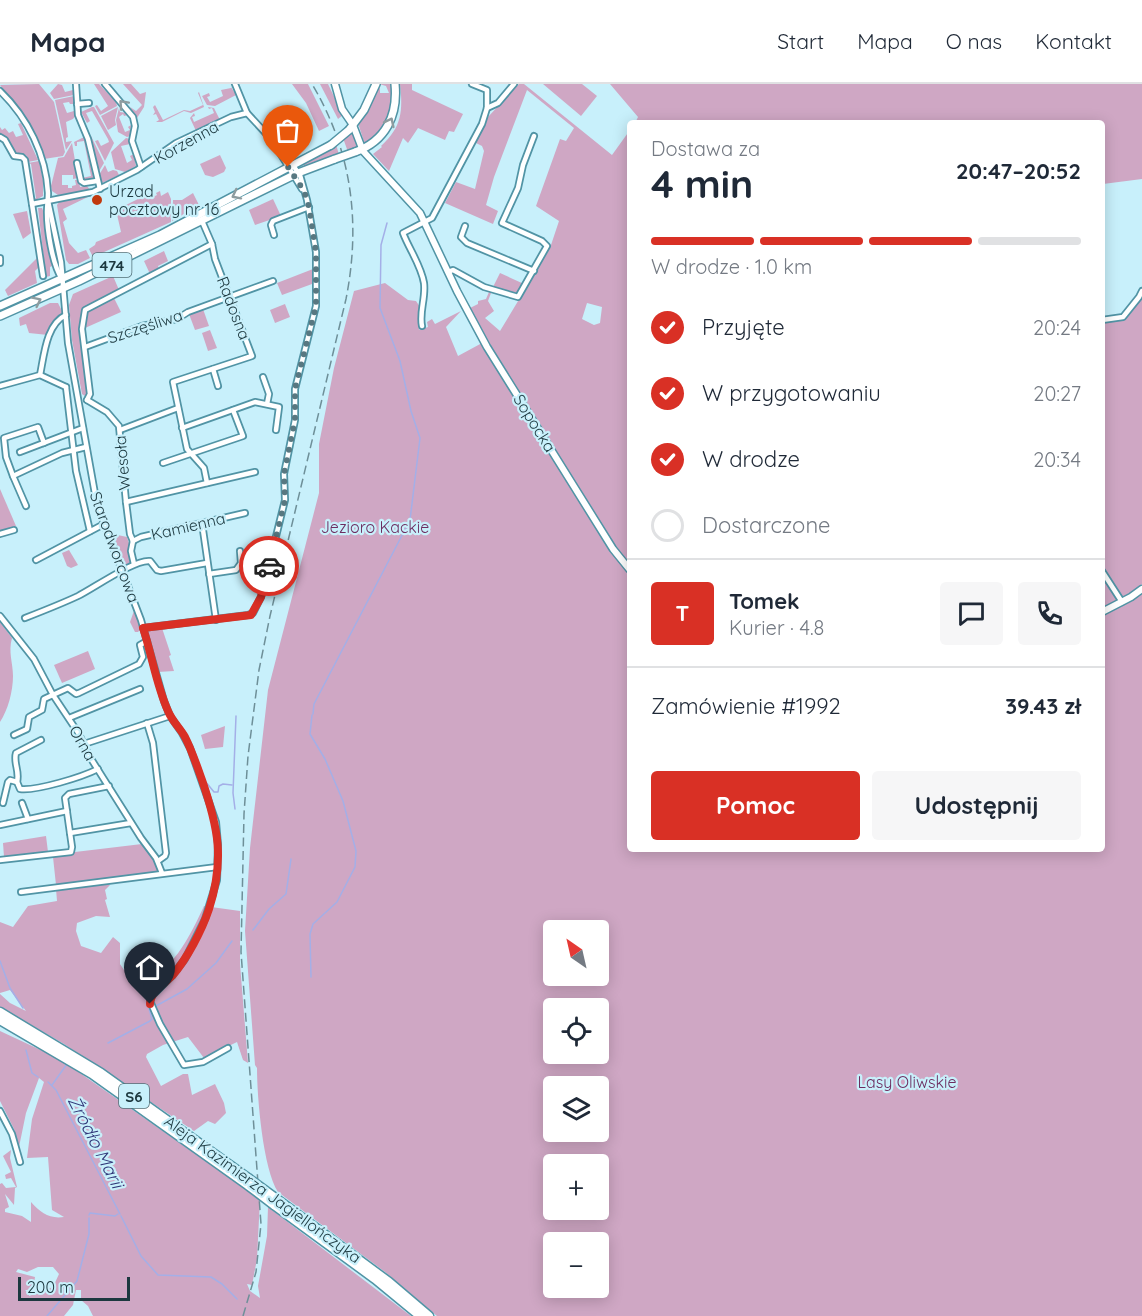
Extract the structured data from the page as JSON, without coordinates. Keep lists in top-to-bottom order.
{
  "streets": {
    "highway": ["S6", "Aleja Kazimierza Jagiellończyka"],
    "main road": ["474", "Sopocka"],
    "street": [
      "Korzenna",
      "Radosna",
      "Szczęśliwa",
      "Wesoła",
      "Kamienna",
      "Starodworcowa",
      "Orna"
    ]
  },
  "crossings": [
    ["Korzenna", "Starodworcowa"],
    ["474", "Radosna"],
    ["474", "Sopocka"],
    ["474", "Starodworcowa"],
    ["Radosna", "Szczęśliwa"],
    ["Wesoła", "Kamienna"]
  ],
  "water": ["Źródło Marii"],
  "parks": ["Jezioro Kackie", "Lasy Oliwskie"],
  "places": ["Urzad pocztowy nr 16"],
  "scale_bar": "200 m",
  "north": "top left",
  "page": {
    "header": "Mapa",
    "nav": [
      "Start",
      "Mapa",
      "O nas",
      "Kontakt"
    ],
    "heading": ["4 min", "Dostawa za", "20:47–20:52"],
    "panel": [
      "Tomek",
      "Kurier · 4.8",
      "Zamówienie #1992",
      "39.43 zł"
    ],
    "bar": "W drodze · 1.0 km",
    "list": [
      ["Przyjęte", "20:24"],
      ["W przygotowaniu", "20:27"],
      ["W drodze", "20:34"],
      "Dostarczone"
    ],
    "round": "T",
    "buttons": ["Pomoc", "Udostępnij"],
    "map_buttons": ["+", "−"],
    "scale": "200 m"
  }
}
